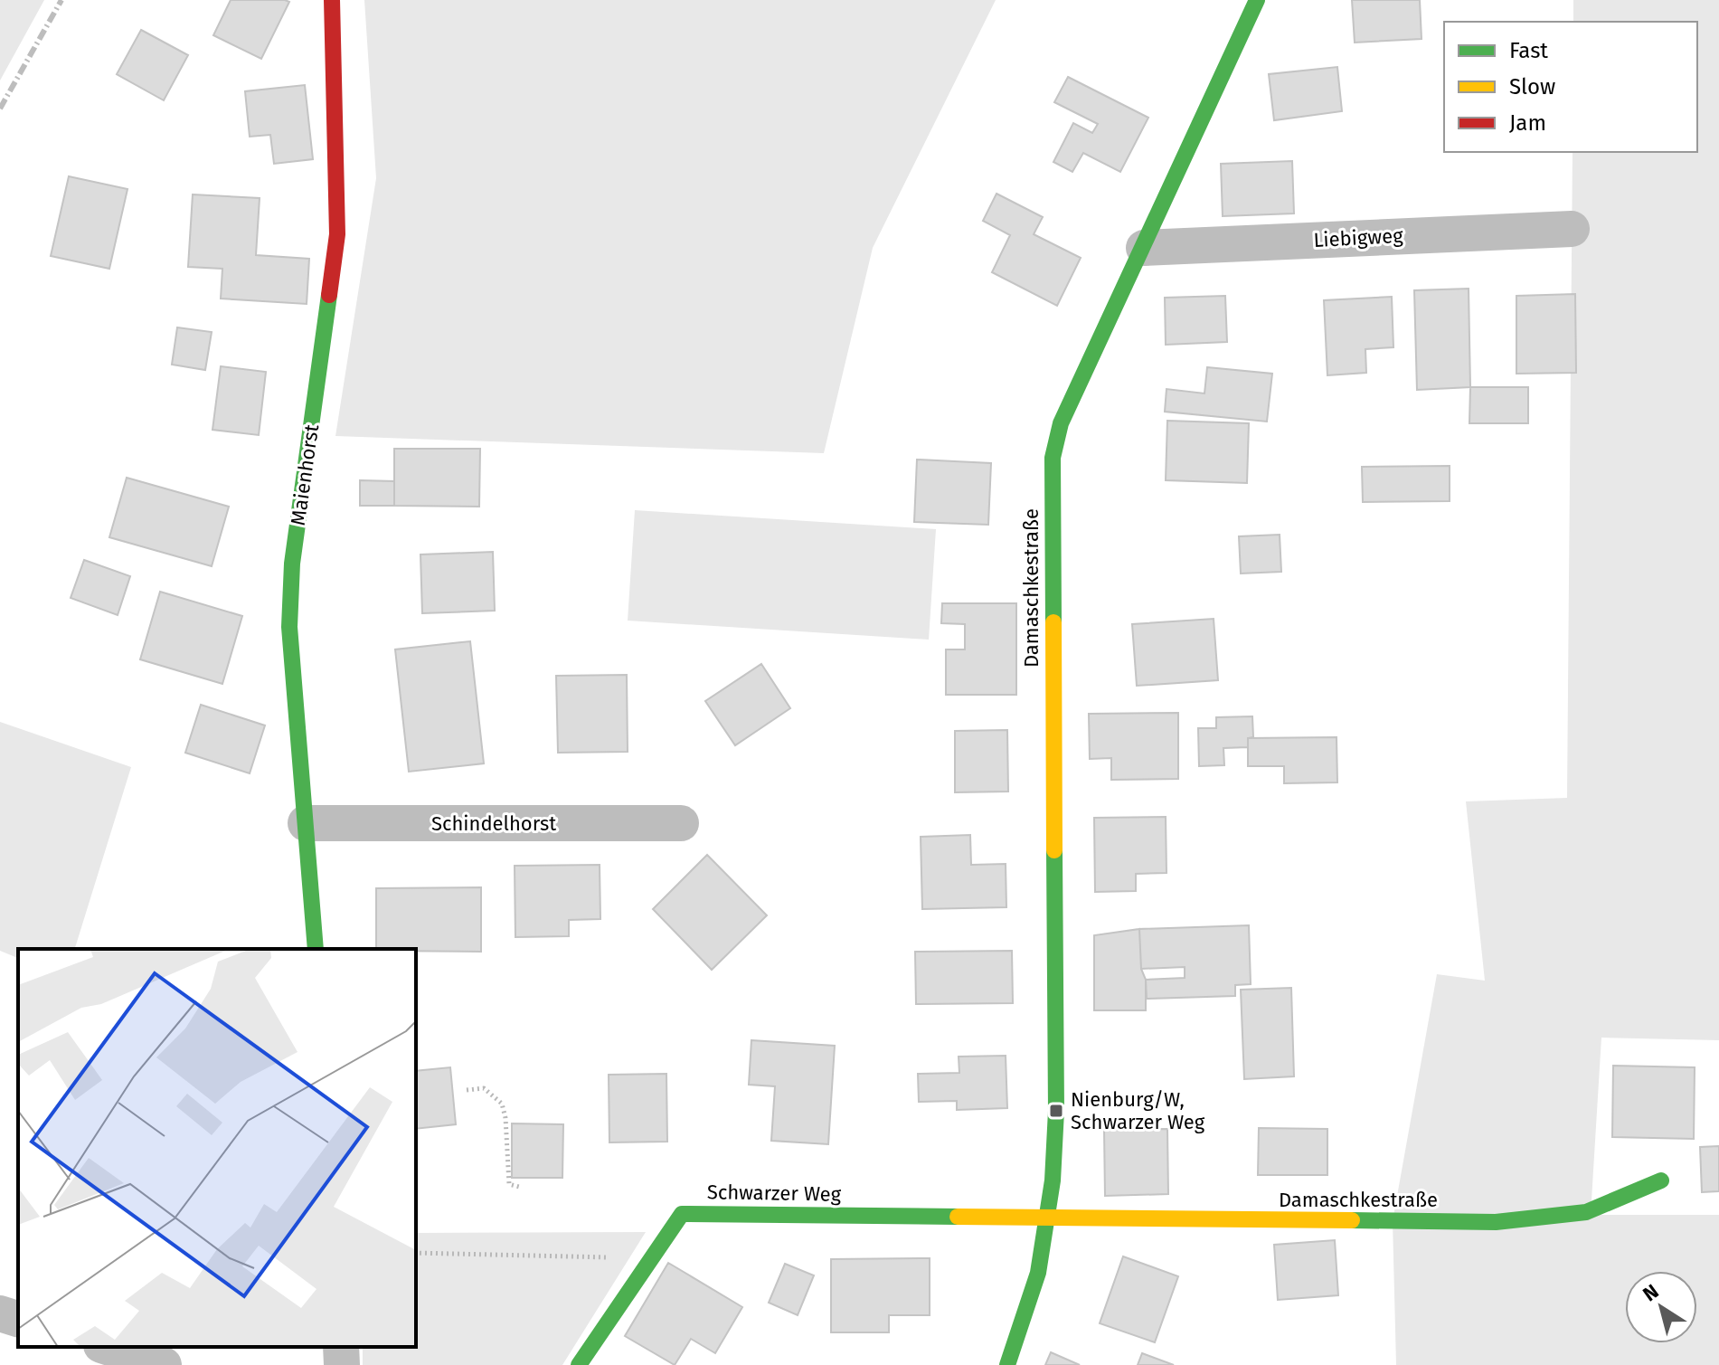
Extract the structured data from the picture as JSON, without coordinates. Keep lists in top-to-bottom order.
{
  "streets": {
    "street": [
      "Liebigweg",
      "Maienhorst",
      "Damaschkestraße",
      "Schindelhorst",
      "Schwarzer Weg"
    ]
  },
  "crossings": [
    ["Liebigweg", "Damaschkestraße"],
    ["Maienhorst", "Schindelhorst"],
    ["Damaschkestraße", "Schwarzer Weg"]
  ],
  "places": {
    "transit": ["Nienburg/W, Schwarzer Weg"]
  },
  "legend": ["Fast", "Slow", "Jam"],
  "north": "top left"
}
